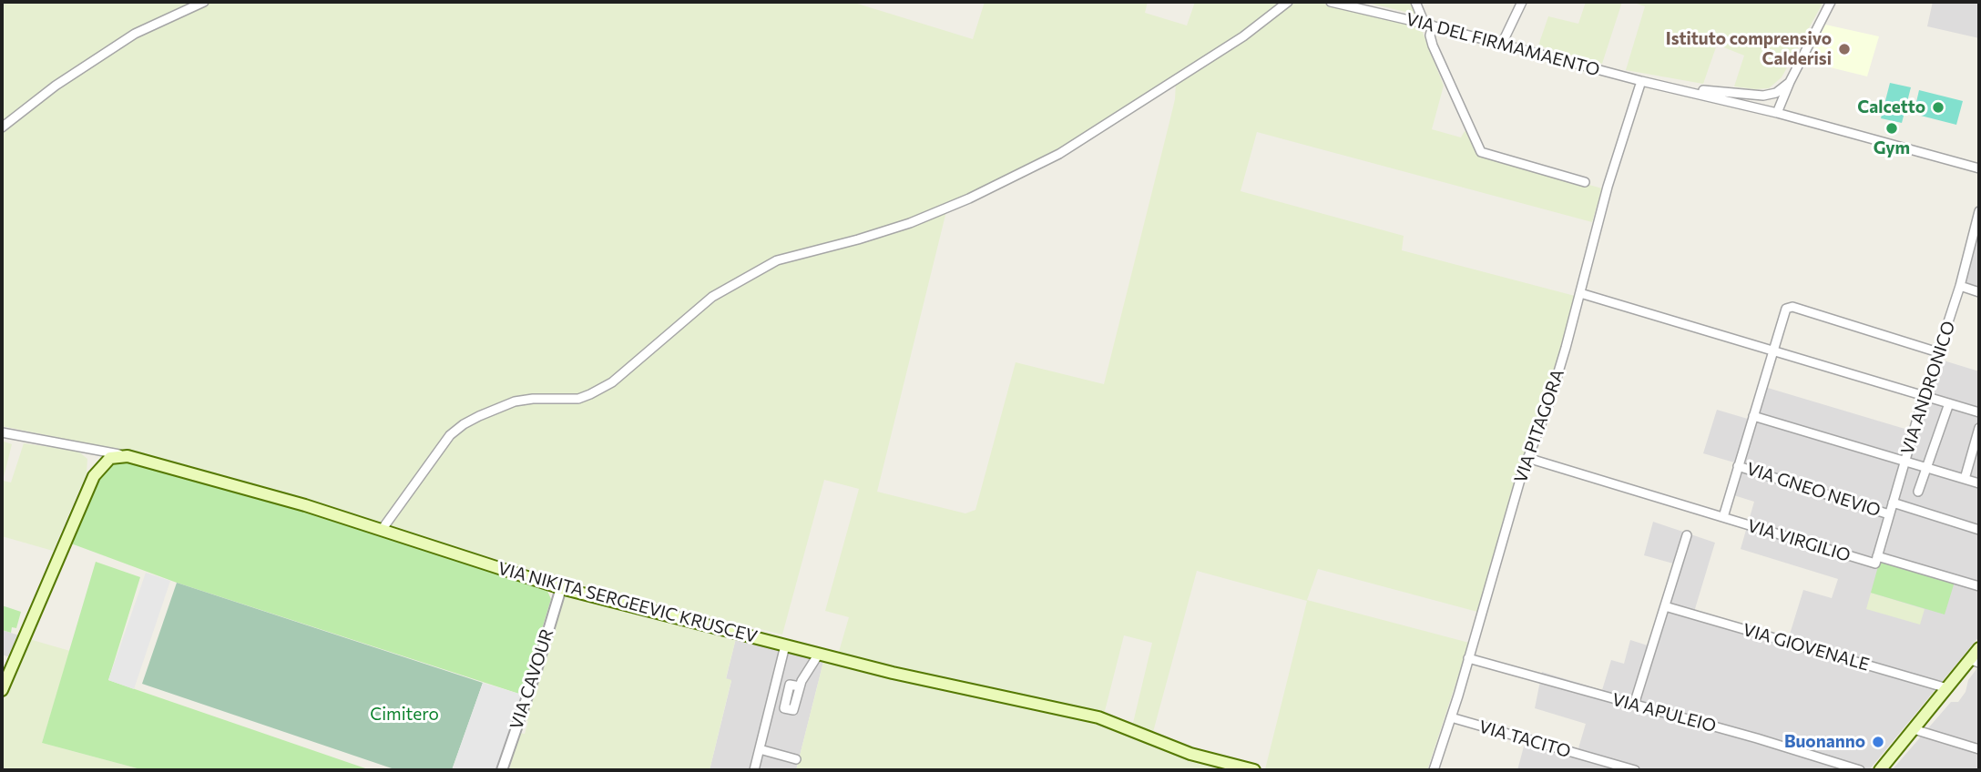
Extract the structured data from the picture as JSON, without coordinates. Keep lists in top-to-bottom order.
{
  "streets": {
    "main road": ["VIA NIKITA SERGEEVIC KRUSCEV"],
    "street": [
      "VIA DEL FIRMAMAENTO",
      "VIA ANDRONICO",
      "VIA PITAGORA",
      "VIA GNEO NEVIO",
      "VIA VIRGILIO",
      "VIA GIOVENALE",
      "VIA CAVOUR",
      "VIA APULEIO",
      "VIA TACITO"
    ]
  },
  "crossings": [
    ["VIA DEL FIRMAMAENTO", "VIA PITAGORA"],
    ["VIA ANDRONICO", "VIA GNEO NEVIO"],
    ["VIA ANDRONICO", "VIA VIRGILIO"],
    ["VIA PITAGORA", "VIA VIRGILIO"],
    ["VIA PITAGORA", "VIA APULEIO"],
    ["VIA PITAGORA", "VIA TACITO"],
    ["VIA NIKITA SERGEEVIC KRUSCEV", "VIA CAVOUR"]
  ],
  "parks": ["Cimitero"],
  "places": [
    "Istituto comprensivo Calderisi",
    "Calcetto",
    "Gym",
    "Buonanno"
  ]
}
